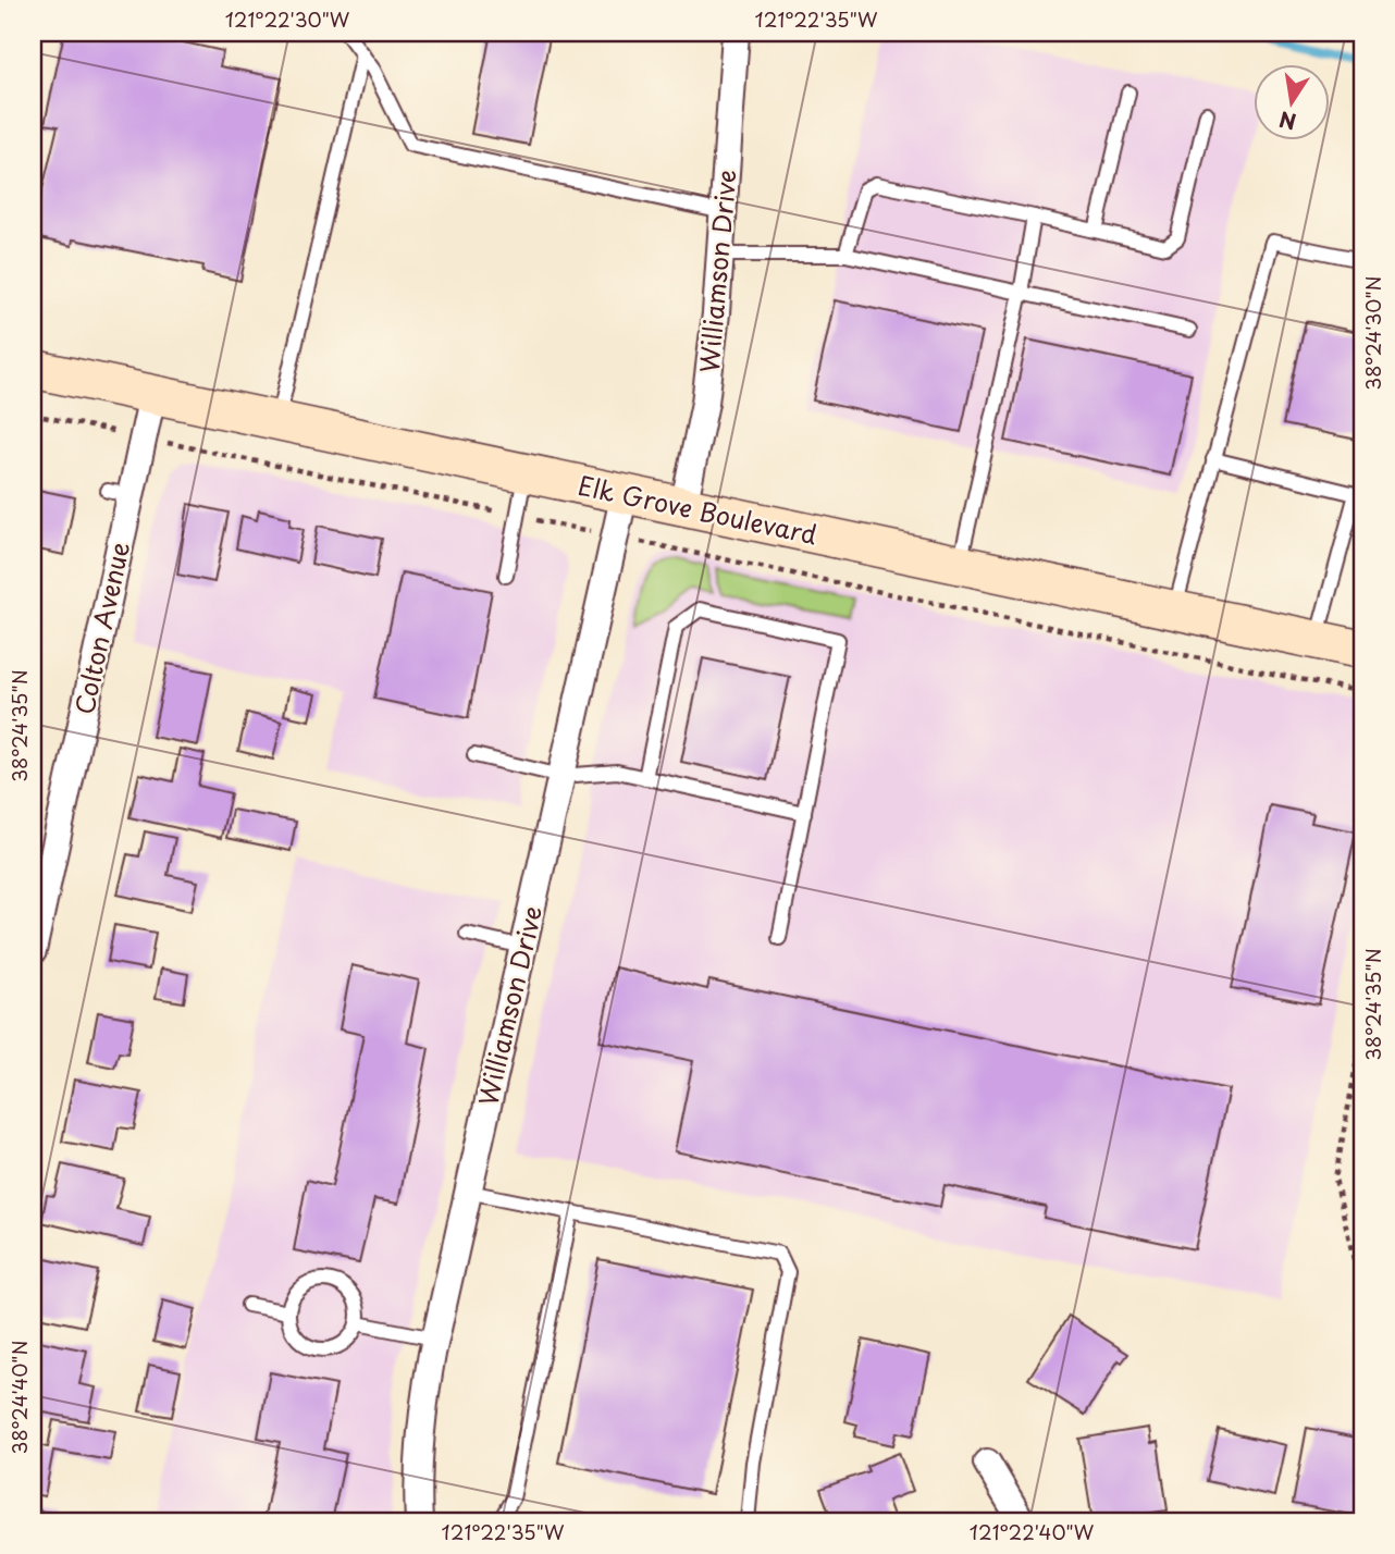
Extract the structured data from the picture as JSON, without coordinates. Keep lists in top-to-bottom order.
{
  "streets": {
    "main road": ["Elk Grove Boulevard"],
    "street": ["Williamson Drive", "Colton Avenue"]
  },
  "crossings": [
    ["Williamson Drive", "Elk Grove Boulevard"],
    ["Elk Grove Boulevard", "Colton Avenue"]
  ],
  "north": "bottom",
  "coordinates": [
    "121°22'30\"W",
    "121°22'35\"W",
    "38°24'30\"N",
    "38°24'35\"N",
    "38°24'40\"N",
    "121°22'40\"W"
  ]
}
